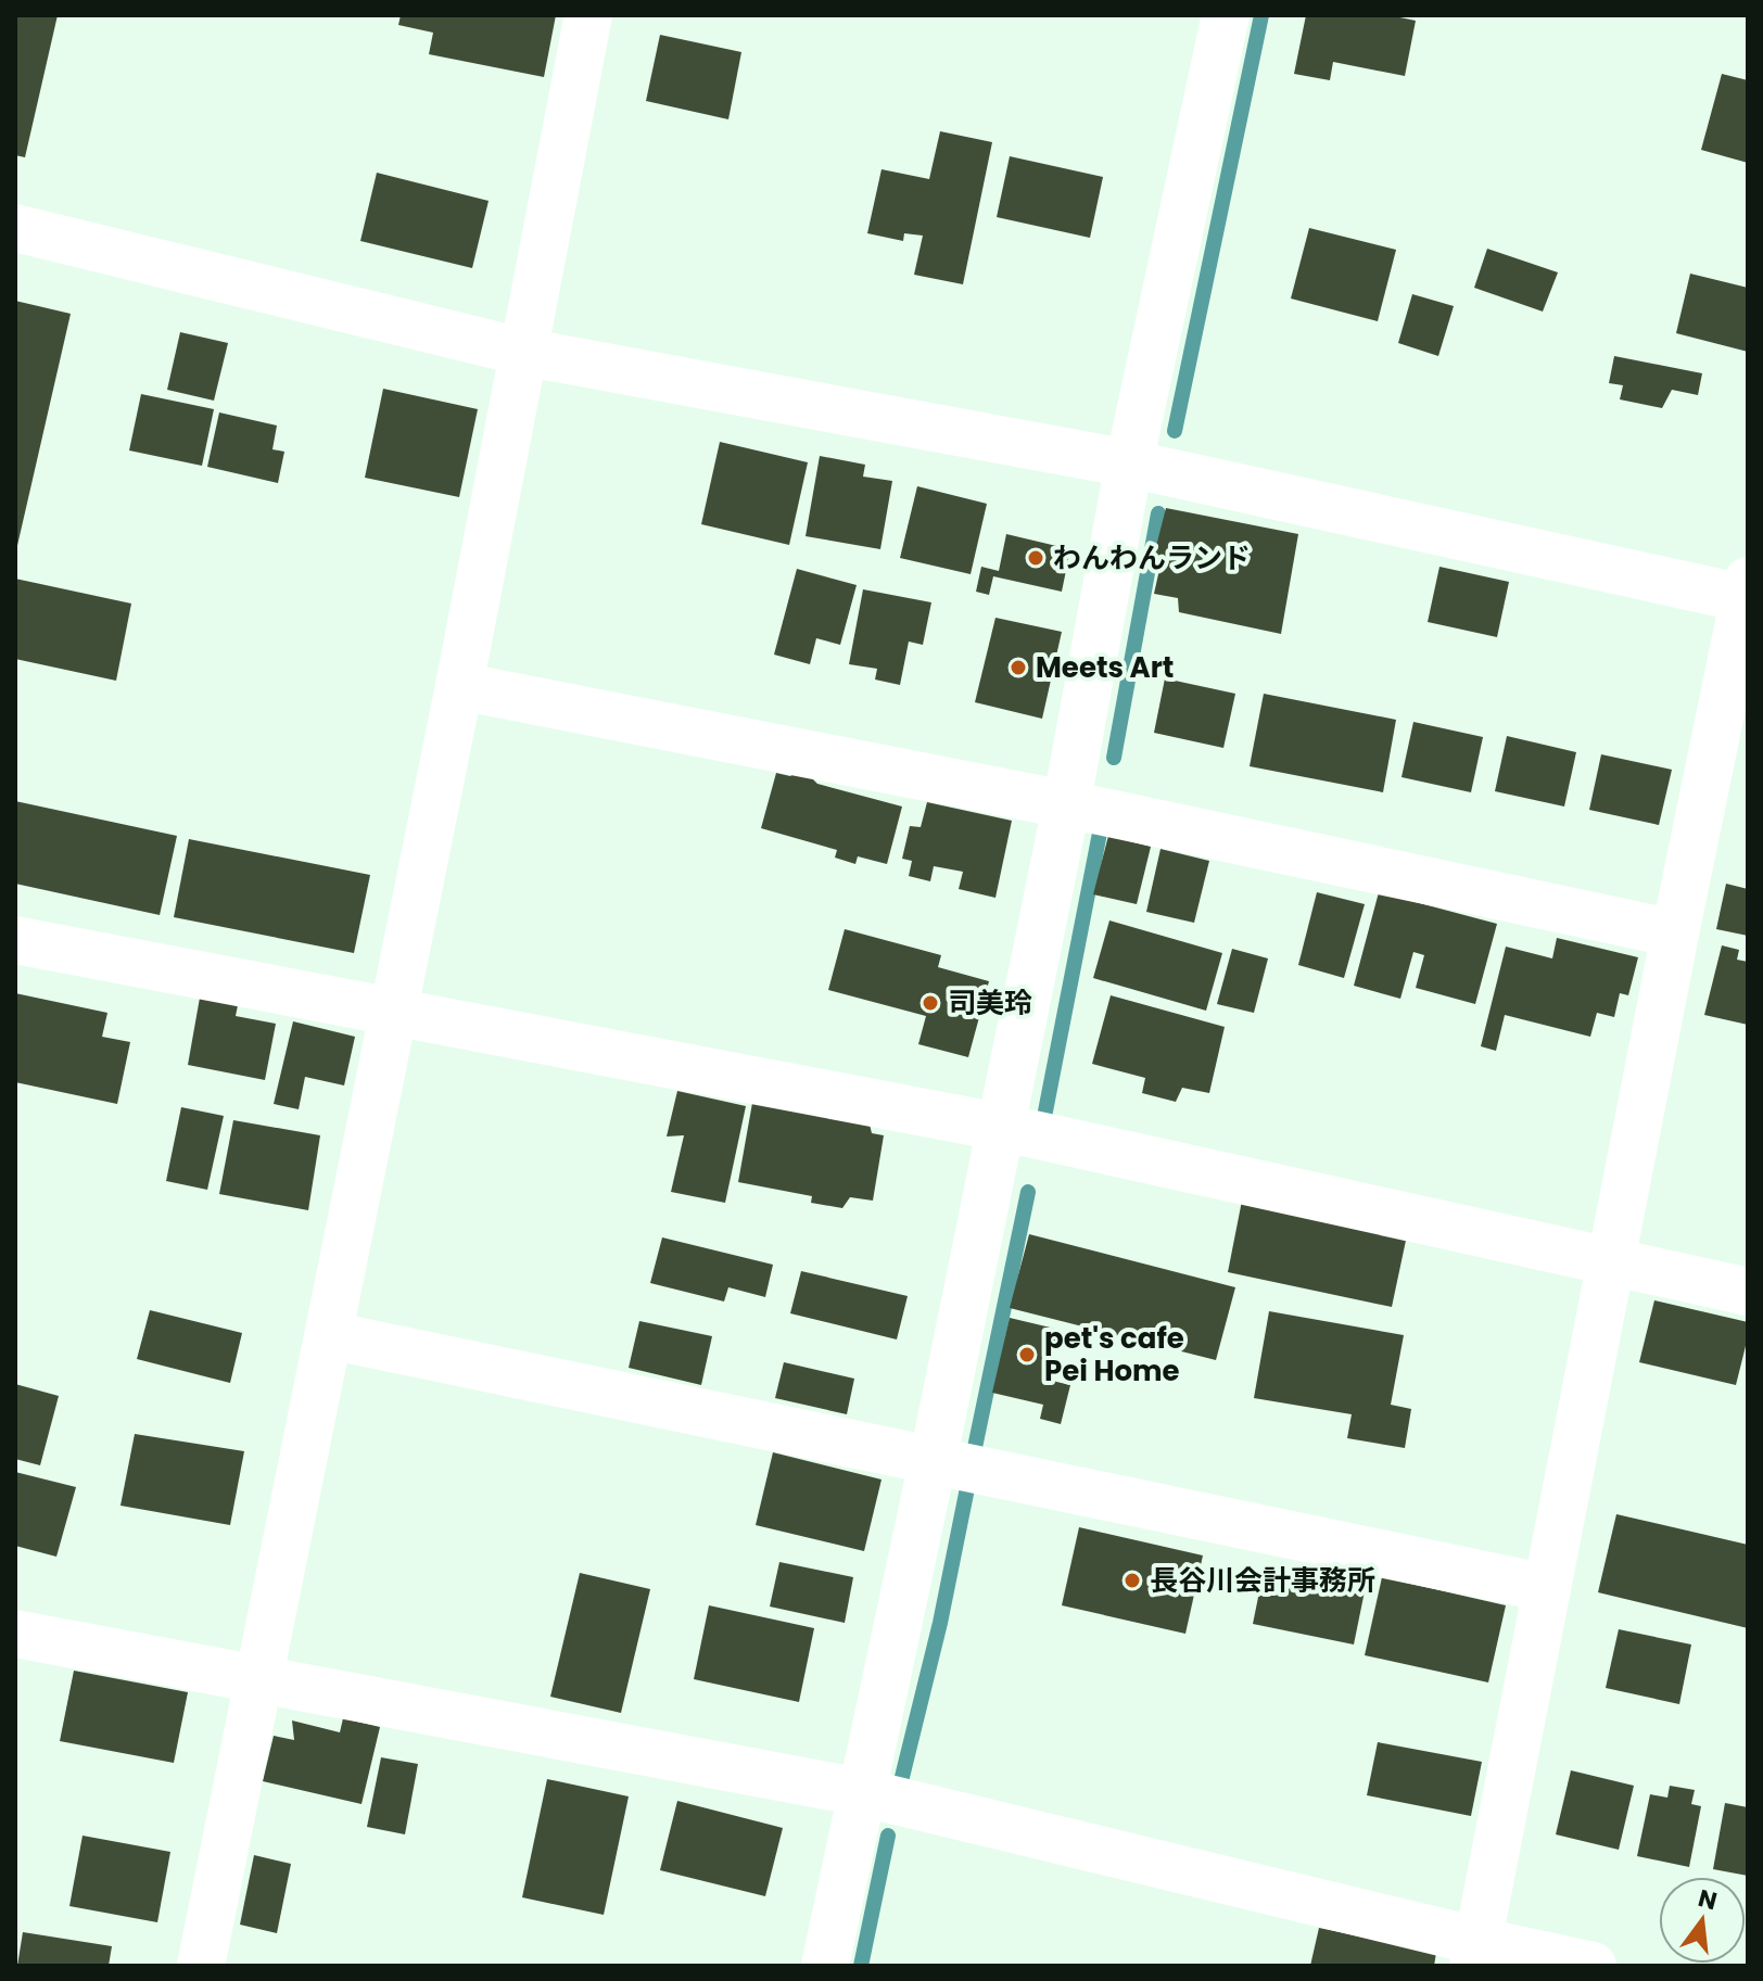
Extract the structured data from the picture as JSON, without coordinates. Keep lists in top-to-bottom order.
{
  "places": [
    "わんわんランド",
    "Meets Art",
    "司美玲",
    "pet's cafe Pei Home",
    "長谷川会計事務所"
  ],
  "north": "top"
}
